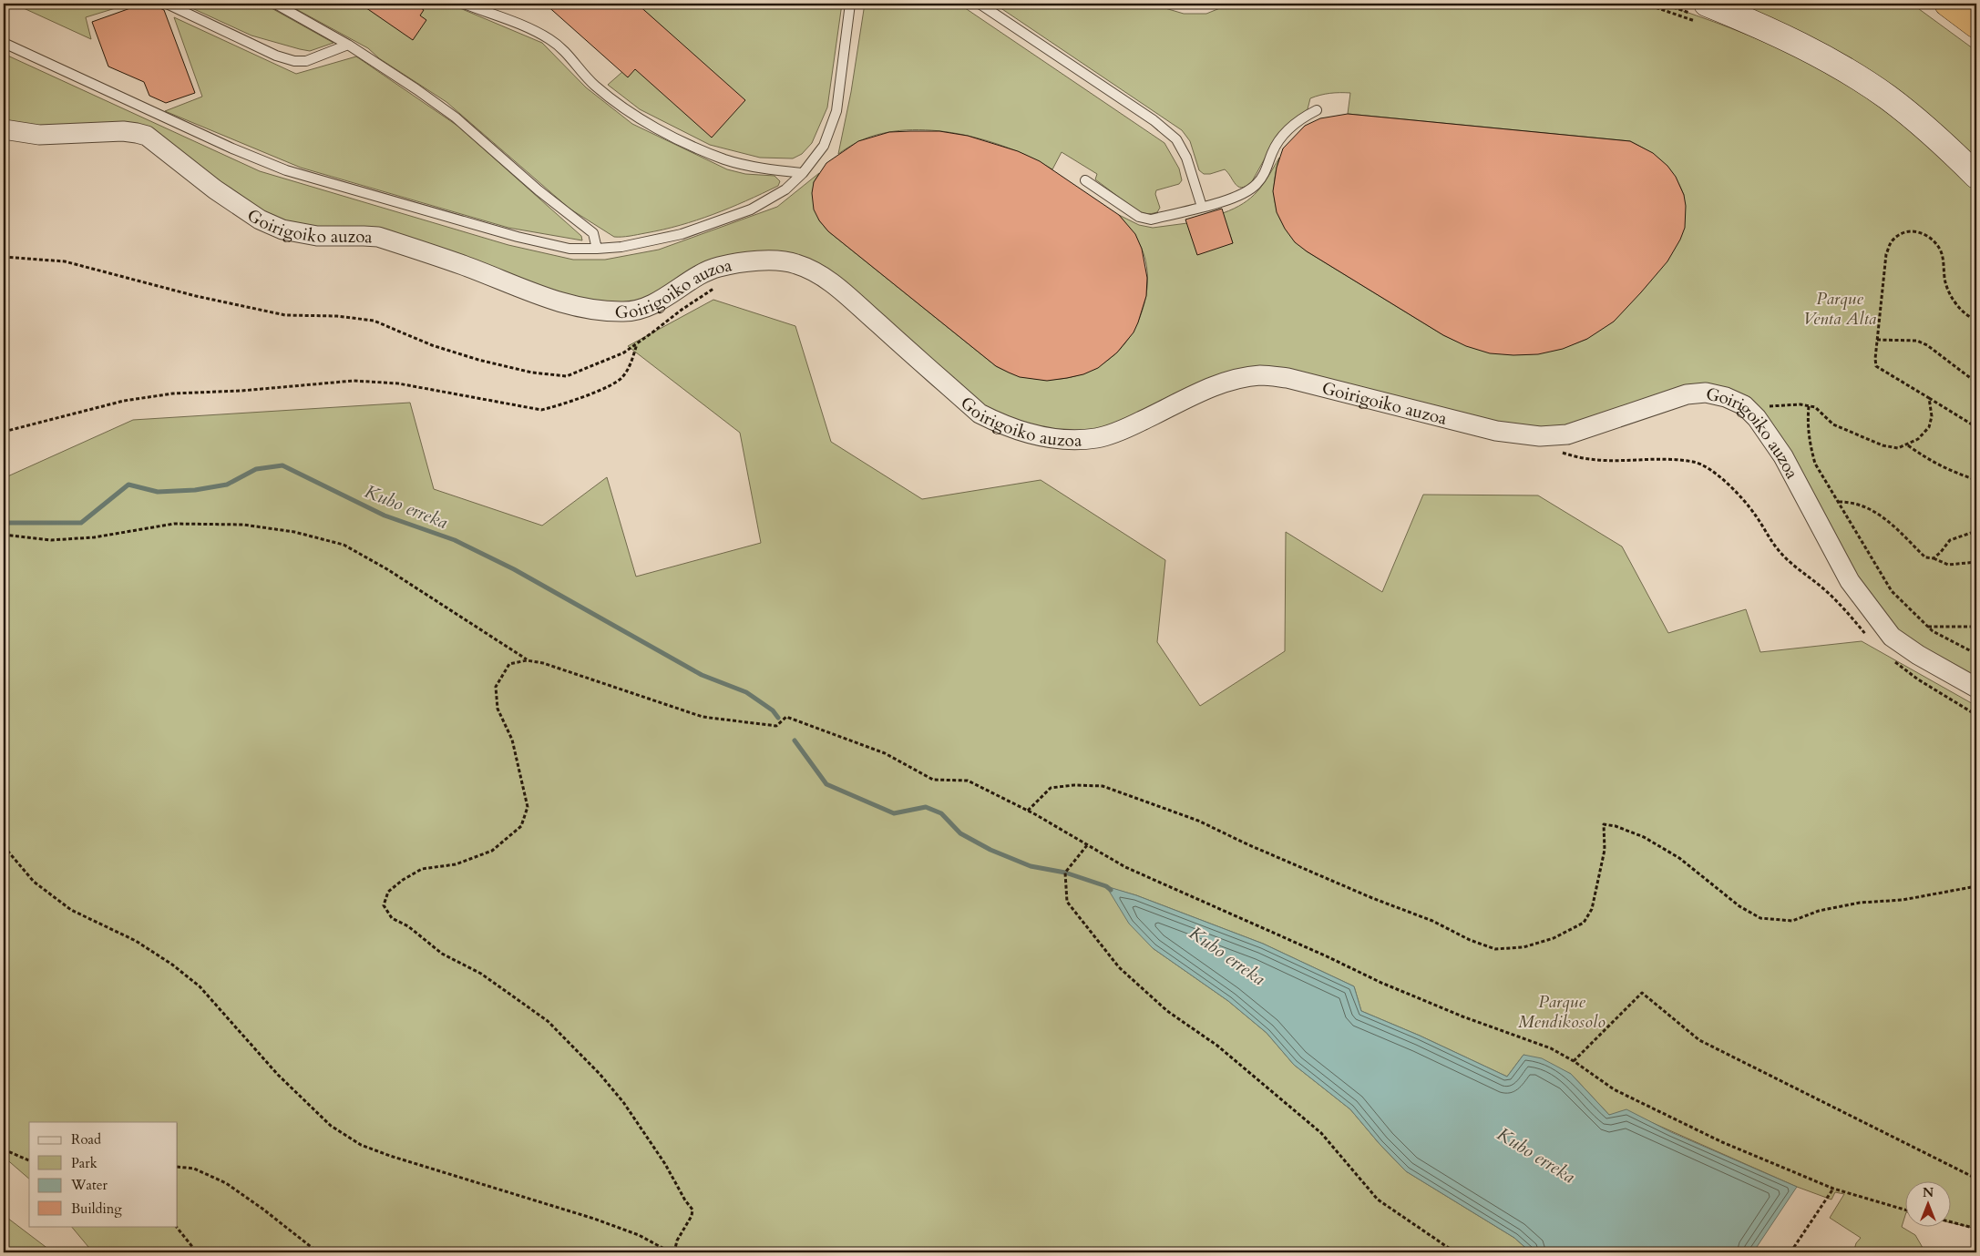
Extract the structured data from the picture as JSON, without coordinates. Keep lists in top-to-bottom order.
{
  "streets": {
    "street": ["Goirigoiko auzoa"]
  },
  "water": ["Kubo erreka"],
  "parks": ["Parque Venta Alta", "Parque Mendikosolo"],
  "legend": [
    "Road",
    "Park",
    "Water",
    "Building"
  ],
  "north": "top"
}
